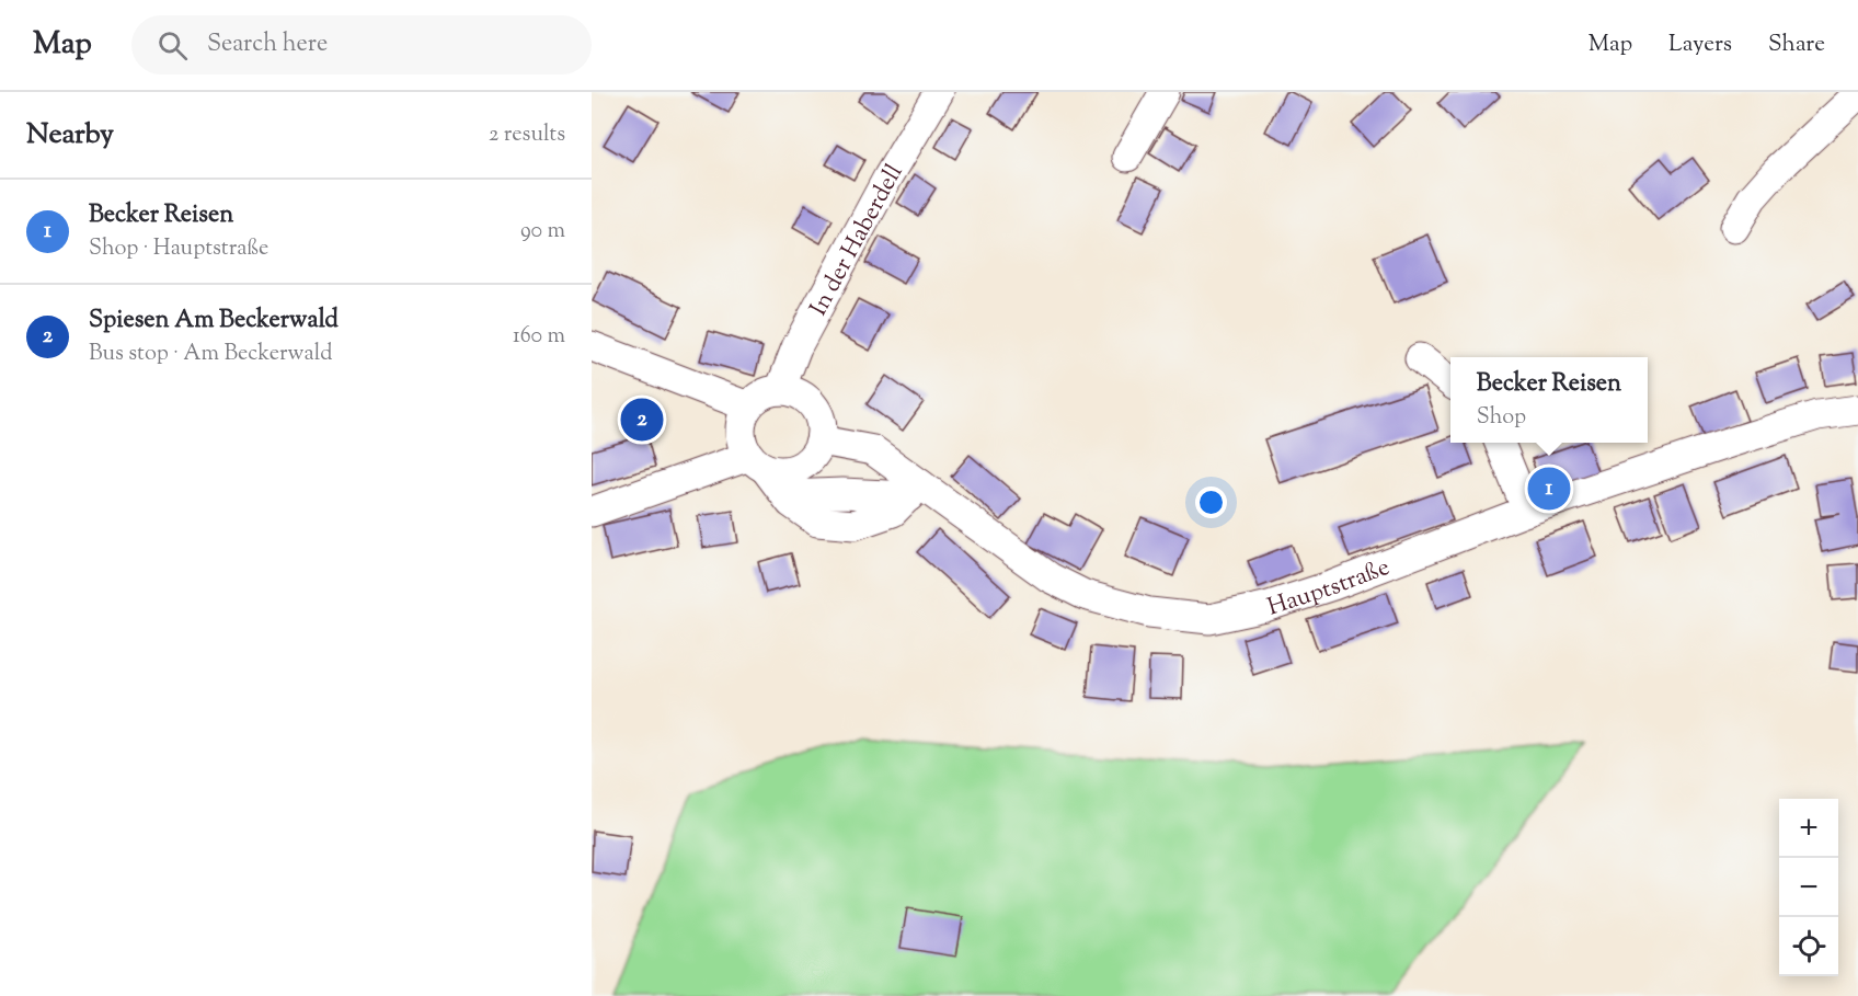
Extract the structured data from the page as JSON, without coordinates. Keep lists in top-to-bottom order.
{
  "streets": {
    "street": ["In der Haberdell", "Hauptstraße"]
  },
  "crossings": [
    ["In der Haberdell", "Hauptstraße"]
  ],
  "page": {
    "header": "Map",
    "search": "Search here",
    "nav": ["Map", "Layers", "Share"],
    "heading": ["Nearby", "2 results"],
    "list": [
      {
        "mark": "1",
        "name": "Becker Reisen",
        "note": "Shop · Hauptstraße",
        "value": "90 m"
      },
      {
        "mark": "2",
        "name": "Spiesen Am Beckerwald",
        "note": "Bus stop · Am Beckerwald",
        "value": "160 m"
      }
    ],
    "popup": ["Becker Reisen", "Shop"],
    "pins": ["2", "1"],
    "map_buttons": ["+", "−"]
  }
}
